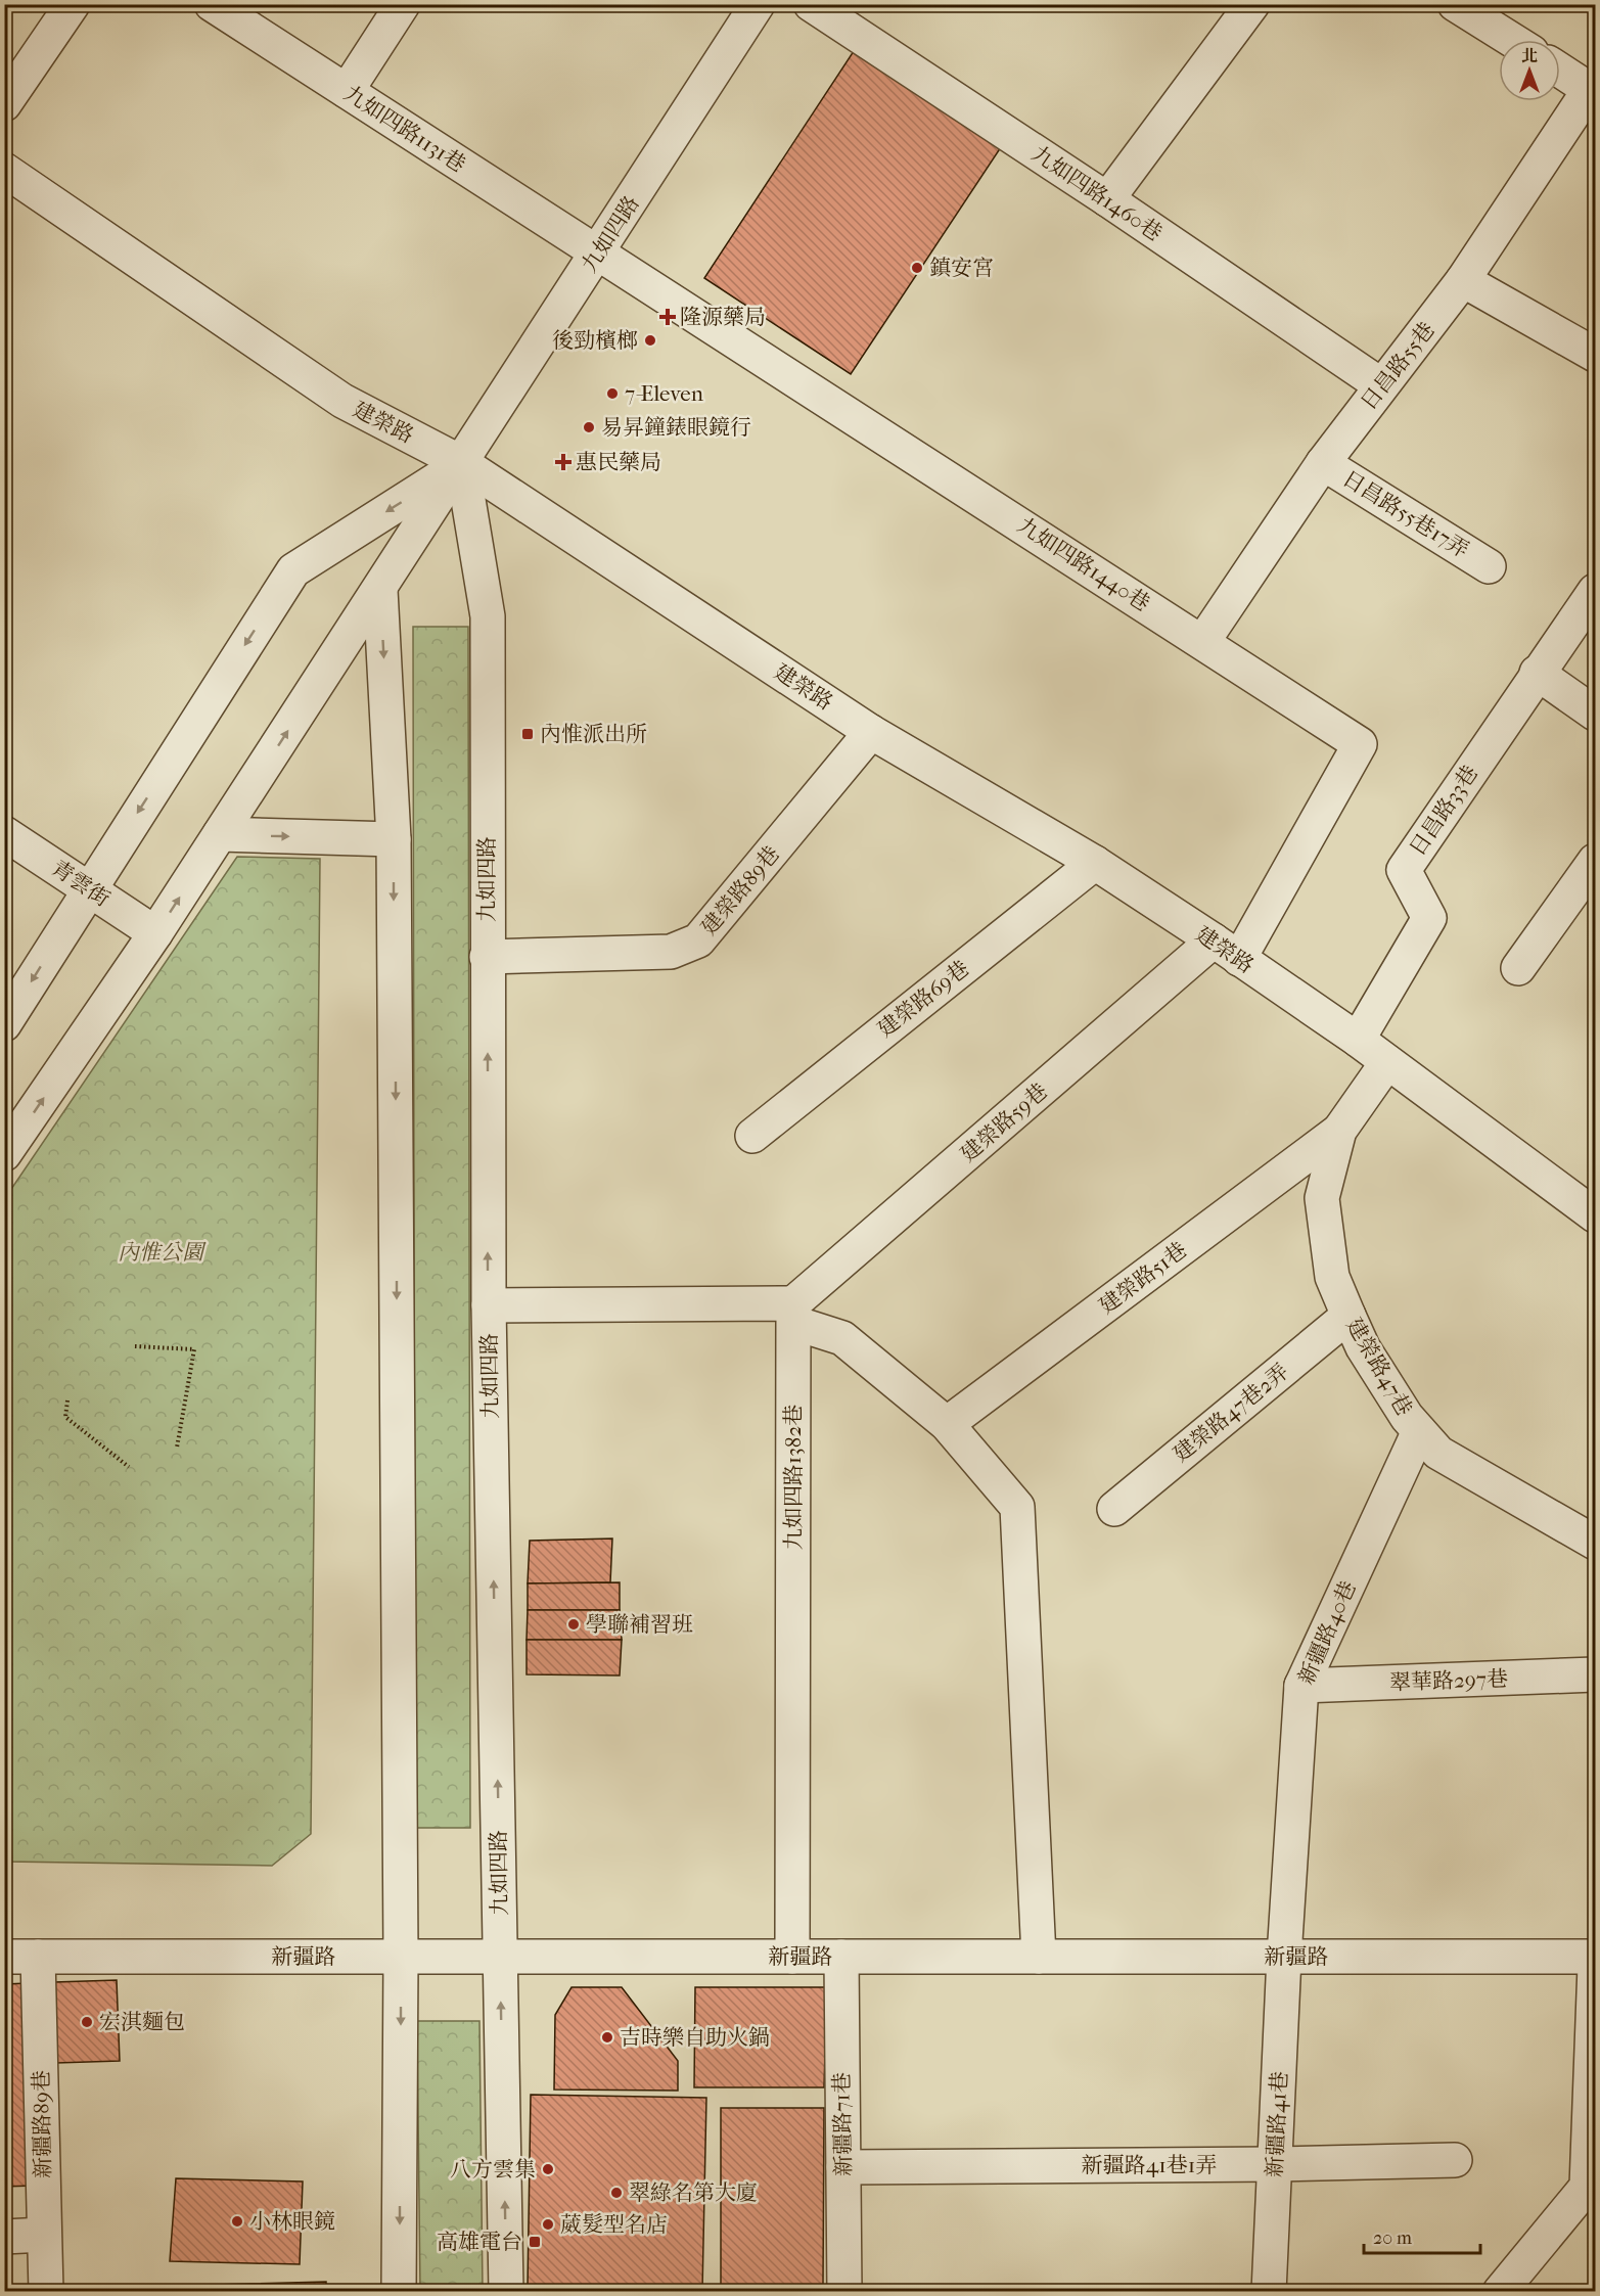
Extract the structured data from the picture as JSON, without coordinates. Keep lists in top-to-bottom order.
{
  "streets": {
    "street": [
      "九如四路1131巷",
      "九如四路1460巷",
      "九如四路",
      "日昌路55巷",
      "建榮路",
      "日昌路55巷17弄",
      "九如四路1440巷",
      "日昌路33巷",
      "青雲街",
      "建榮路89巷",
      "建榮路69巷",
      "建榮路59巷",
      "建榮路51巷",
      "建榮路47巷",
      "建榮路47巷2弄",
      "九如四路1382巷",
      "新疆路40巷",
      "翠華路297巷",
      "新疆路",
      "新疆路89巷",
      "新疆路71巷",
      "新疆路41巷",
      "新疆路41巷1弄"
    ]
  },
  "crossings": [
    ["九如四路1131巷", "九如四路"],
    ["九如四路1131巷", "九如四路1440巷"],
    ["九如四路1460巷", "日昌路55巷"],
    ["九如四路", "建榮路"],
    ["九如四路", "九如四路1440巷"],
    ["九如四路", "青雲街"],
    ["九如四路", "建榮路89巷"],
    ["九如四路", "新疆路"],
    ["日昌路55巷", "日昌路55巷17弄"],
    ["日昌路55巷", "九如四路1440巷"],
    ["建榮路", "九如四路1440巷"],
    ["建榮路", "日昌路33巷"],
    ["建榮路", "建榮路89巷"],
    ["建榮路", "建榮路69巷"],
    ["建榮路", "建榮路59巷"],
    ["建榮路", "建榮路47巷"],
    ["九如四路1440巷", "建榮路59巷"],
    ["建榮路59巷", "九如四路1382巷"],
    ["建榮路51巷", "建榮路47巷"],
    ["建榮路47巷", "建榮路47巷2弄"],
    ["建榮路47巷", "新疆路40巷"],
    ["九如四路1382巷", "新疆路"],
    ["新疆路40巷", "翠華路297巷"],
    ["新疆路40巷", "新疆路"],
    ["新疆路40巷", "新疆路41巷"],
    ["新疆路", "新疆路89巷"],
    ["新疆路", "新疆路71巷"],
    ["新疆路", "新疆路41巷"],
    ["新疆路71巷", "新疆路41巷1弄"],
    ["新疆路41巷", "新疆路41巷1弄"]
  ],
  "parks": ["內惟公園"],
  "places": {
    "other": [
      "鎮安宮",
      "後勁檳榔",
      "7-Eleven",
      "易昇鐘錶眼鏡行",
      "學聯補習班",
      "宏淇麵包",
      "吉時樂自助火鍋",
      "八方雲集",
      "翠綠名第大廈",
      "小林眼鏡",
      "葳髮型名店"
    ],
    "health": ["隆源藥局", "惠民藥局"],
    "transit": ["內惟派出所", "高雄電台"]
  },
  "scale_bar": "20 m",
  "north": "top"
}
